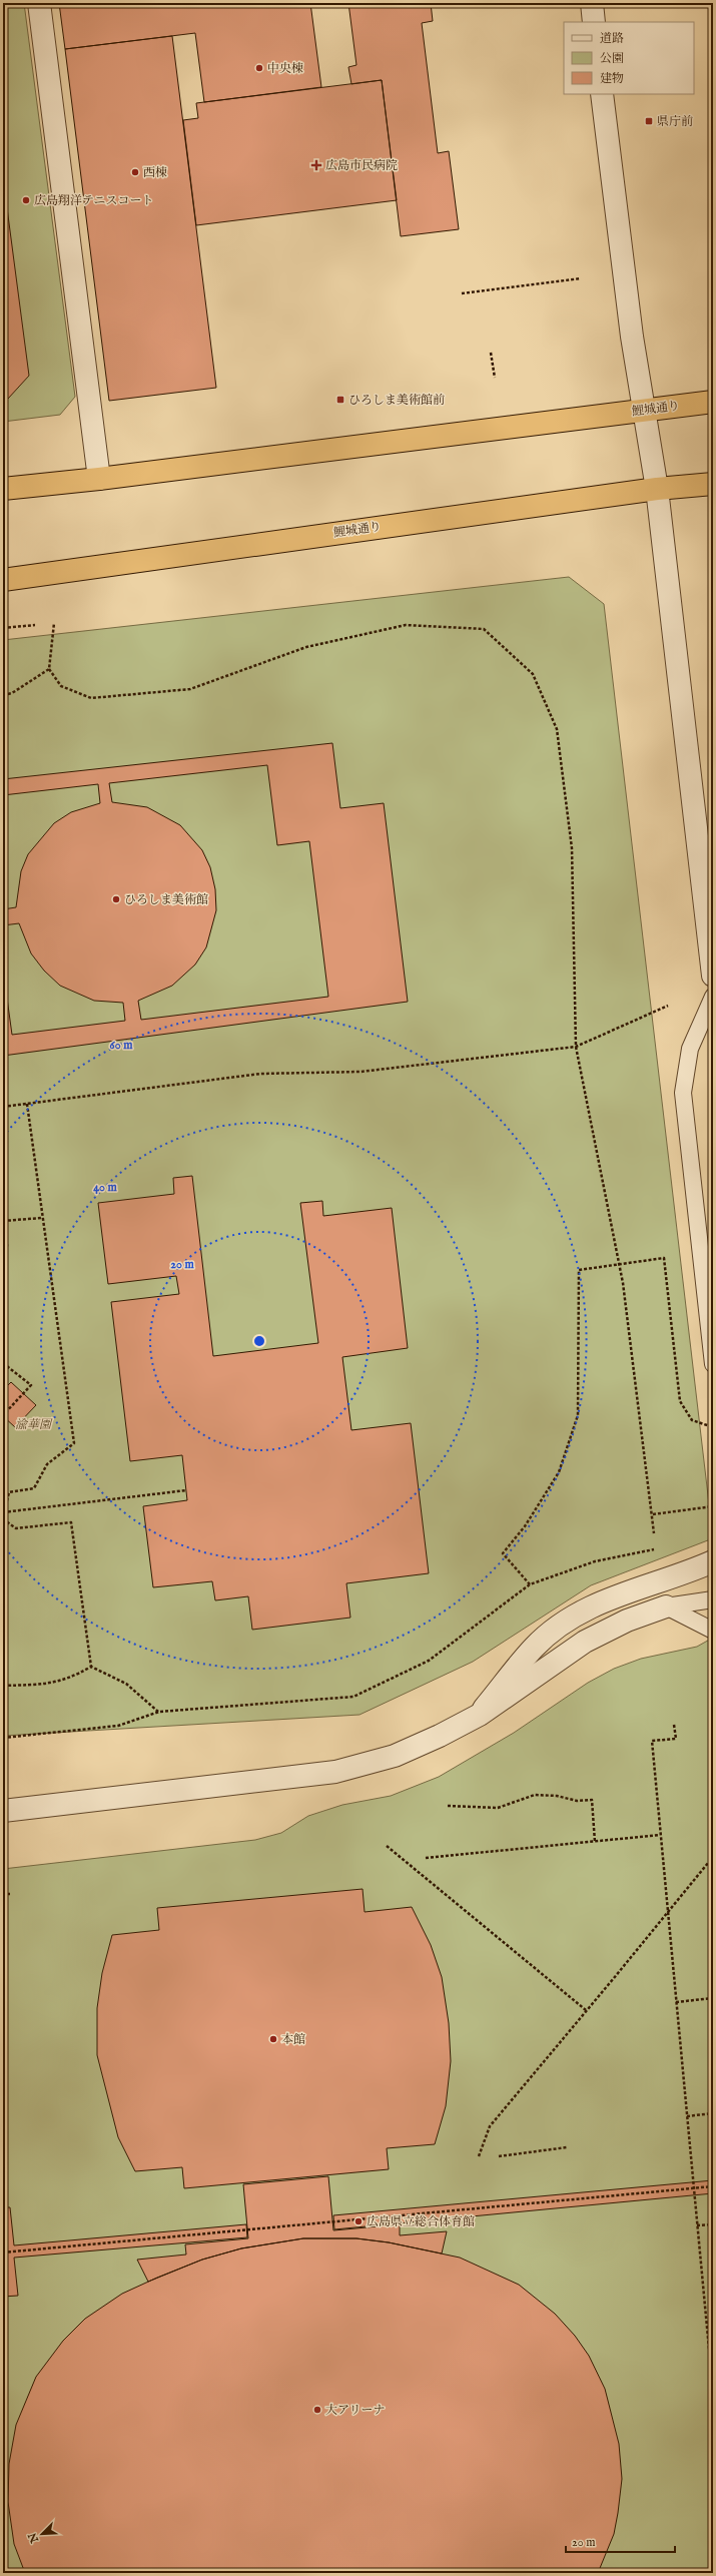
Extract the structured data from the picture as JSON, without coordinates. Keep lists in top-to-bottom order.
{
  "streets": {
    "highway": ["鯉城通り"]
  },
  "parks": ["渝華園"],
  "places": {
    "other": [
      "中央棟",
      "西棟",
      "広島翔洋テニスコート",
      "ひろしま美術館",
      "本館",
      "広島県立総合体育館",
      "大アリーナ"
    ],
    "transit": ["県庁前", "ひろしま美術館前"],
    "health": ["広島市民病院"]
  },
  "legend": ["道路", "公園", "建物"],
  "scale_bar": "20 m",
  "north": "bottom left",
  "rings": ["60 m", "40 m", "20 m"]
}
